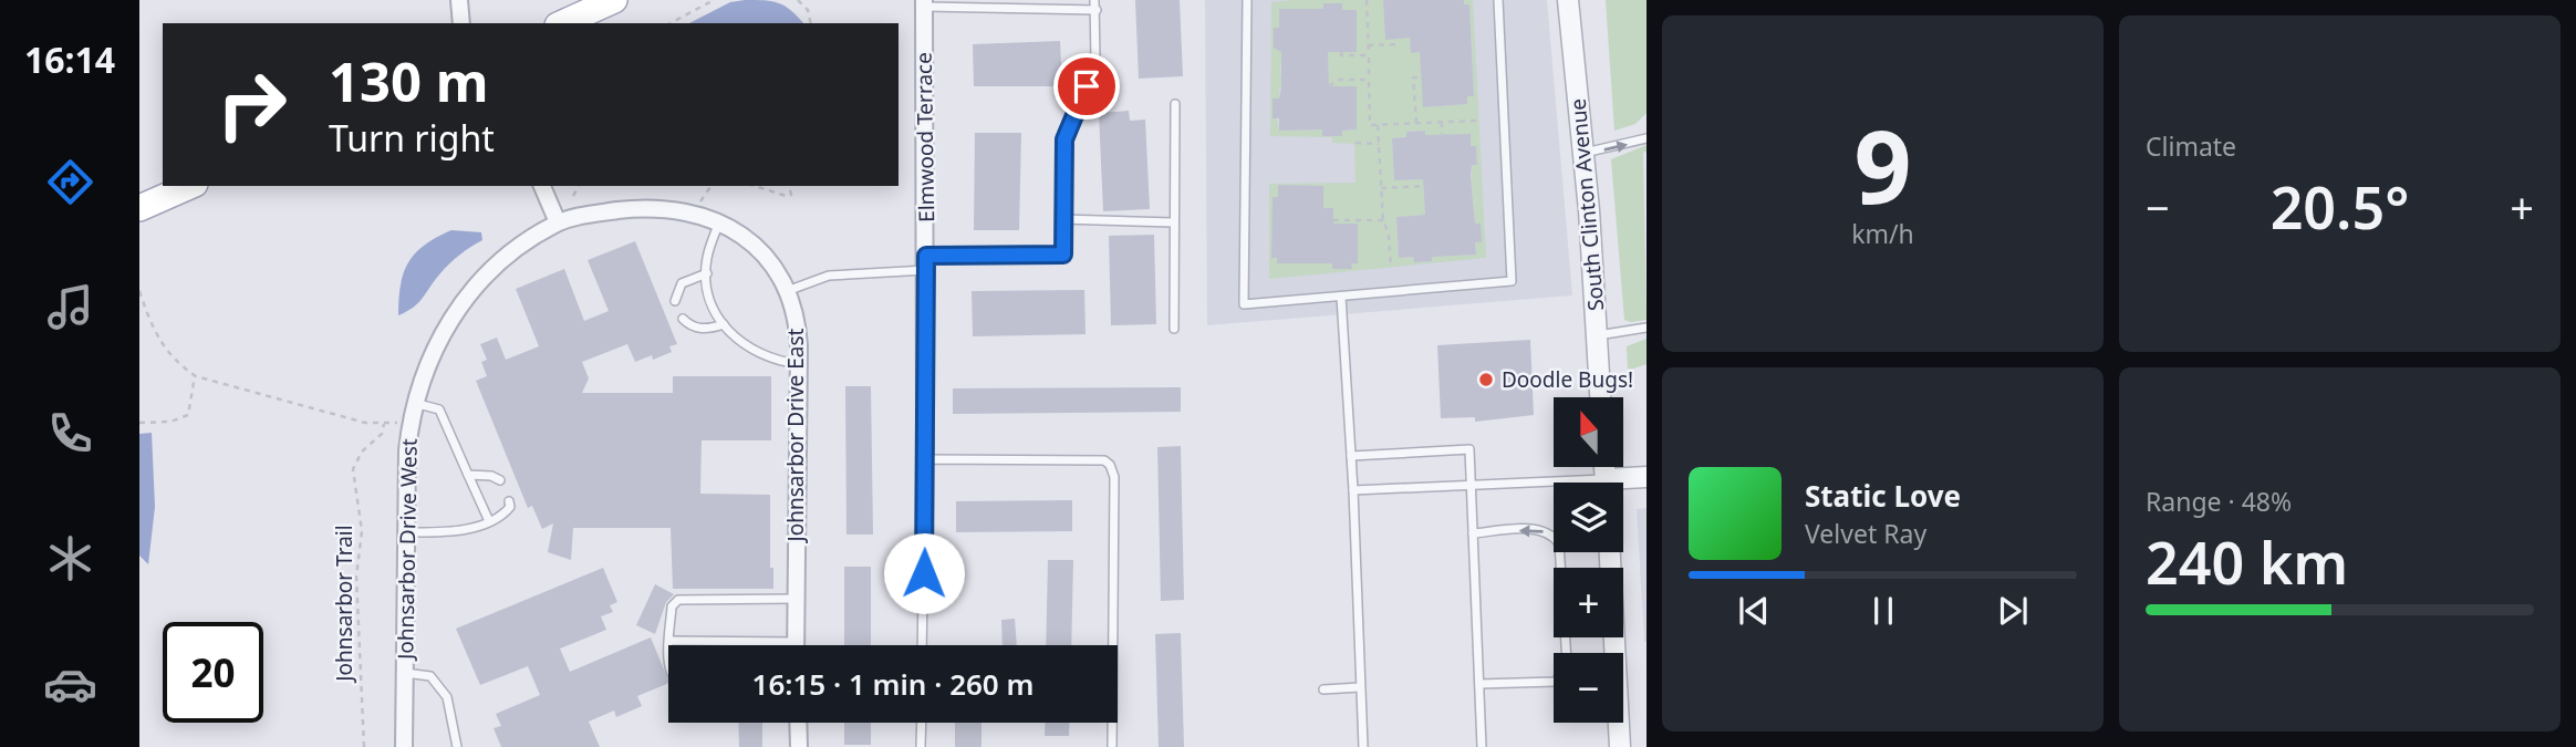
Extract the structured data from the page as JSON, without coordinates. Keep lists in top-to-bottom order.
{
  "streets": {
    "street": [
      "Elmwood Terrace",
      "South Clinton Avenue",
      "Johnsarbor Drive East",
      "Johnsarbor Drive West"
    ],
    "path": ["Johnsarbor Trail"]
  },
  "crossings": [
    ["Johnsarbor Drive East", "Johnsarbor Drive West"]
  ],
  "places": ["Doodle Bugs!"],
  "north": "top",
  "page": {
    "tabs": "16:14",
    "tile": [
      ["9", "km/h"],
      "Climate",
      ["Range · 48%", "240 km"]
    ],
    "turn": ["130 m", "Turn right"],
    "heat": ["−", "20.5°", "+"],
    "map_buttons": ["+", "−"],
    "song": ["Static Love", "Velvet Ray"],
    "limit": "20",
    "trip": "16:15 · 1 min · 260 m"
  }
}
